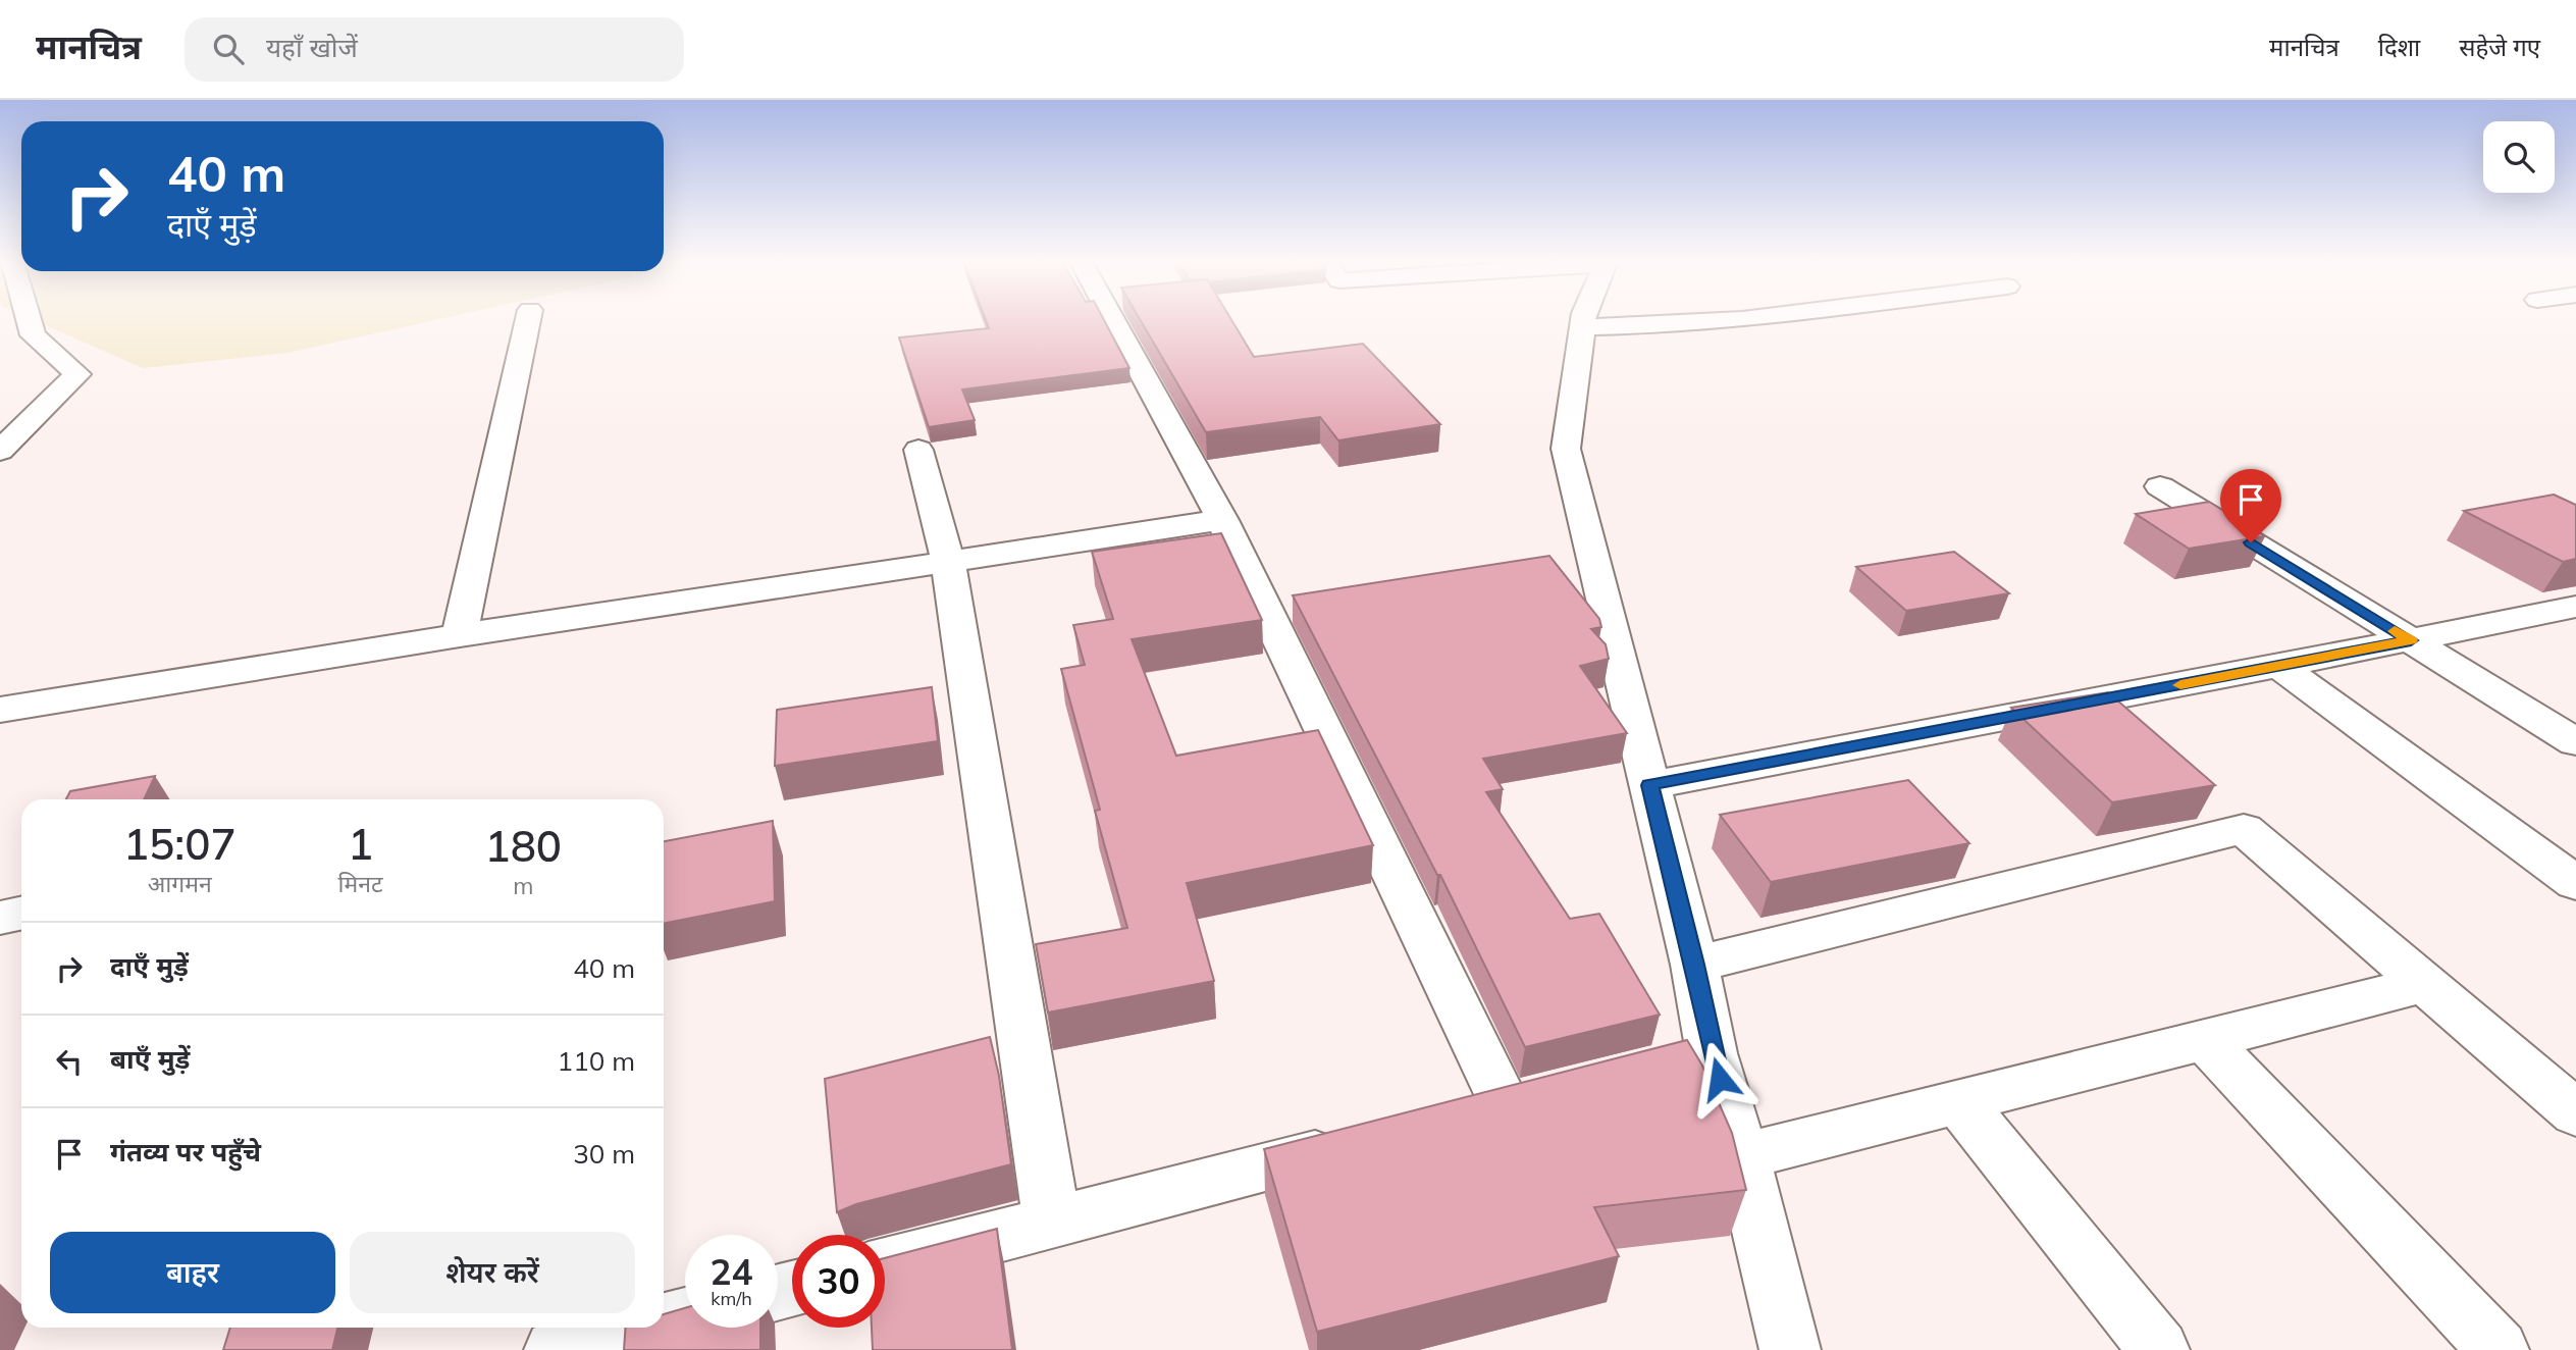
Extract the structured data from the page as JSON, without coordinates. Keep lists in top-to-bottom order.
{
  "page": {
    "header": "मानचित्र",
    "search": "यहाँ खोजें",
    "nav": ["मानचित्र", "दिशा", "सहेजे गए"],
    "turn": ["40 m", "दाएँ मुड़ें"],
    "eta": [
      "15:07",
      "आगमन",
      "1",
      "मिनट",
      "180",
      "m"
    ],
    "list": [
      {
        "name": "दाएँ मुड़ें",
        "value": "40 m"
      },
      {
        "name": "बाएँ मुड़ें",
        "value": "110 m"
      },
      {
        "name": "गंतव्य पर पहुँचे",
        "value": "30 m"
      }
    ],
    "buttons": ["बाहर", "शेयर करें"],
    "speed": "24 km/h",
    "limit": "30"
  }
}
